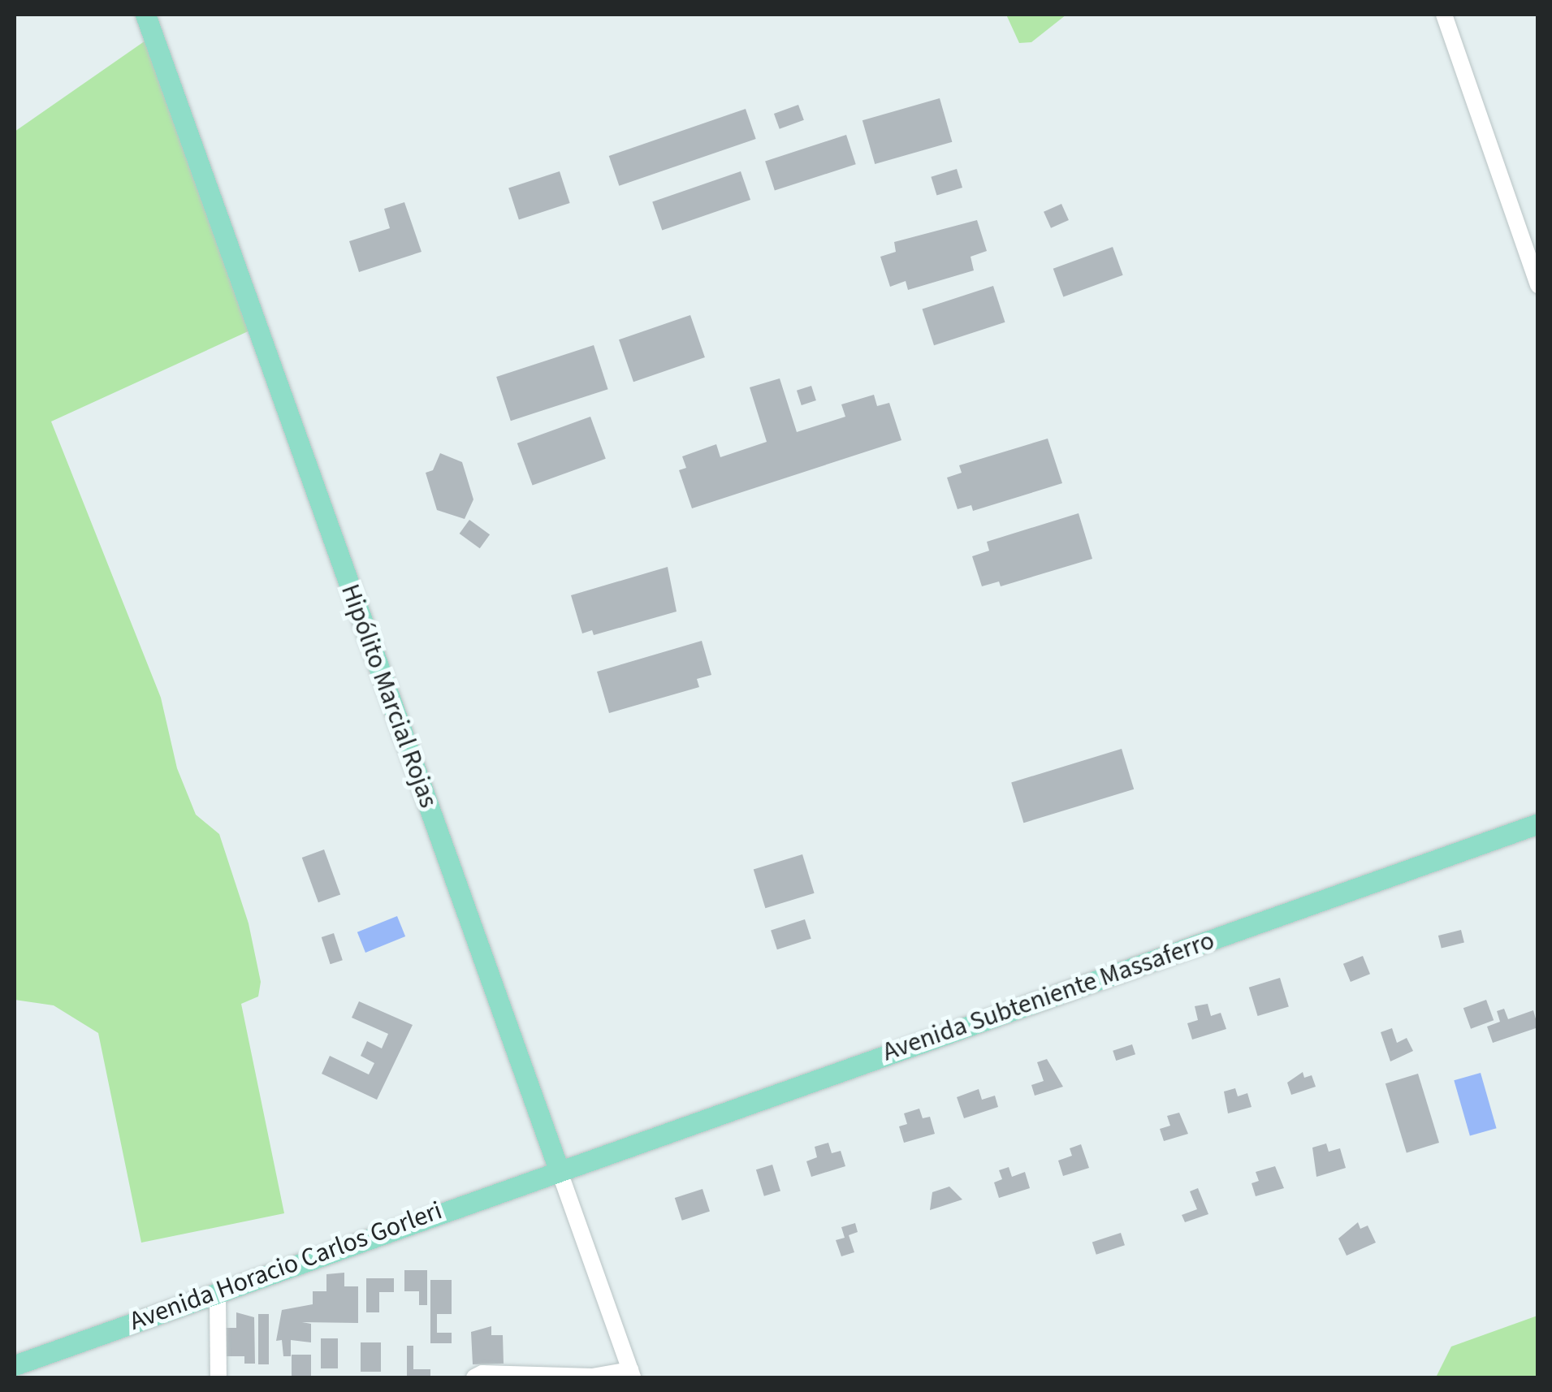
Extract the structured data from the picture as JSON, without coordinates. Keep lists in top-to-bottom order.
{
  "streets": {
    "main road": ["Hipólito Marcial Rojas", "Avenida Subteniente Massaferro", "Avenida Horacio Carlos Gorleri"]
  },
  "crossings": [
    ["Hipólito Marcial Rojas", "Avenida Subteniente Massaferro"],
    ["Hipólito Marcial Rojas", "Avenida Horacio Carlos Gorleri"],
    ["Avenida Subteniente Massaferro", "Avenida Horacio Carlos Gorleri"]
  ]
}
